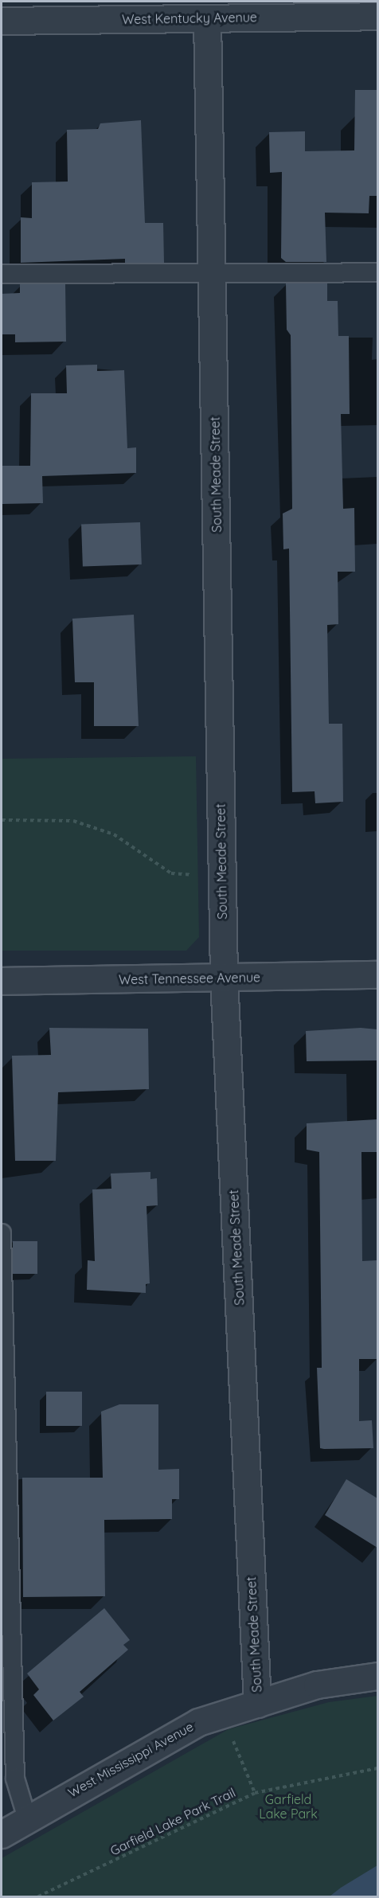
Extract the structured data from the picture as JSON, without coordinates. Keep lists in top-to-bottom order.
{
  "streets": {
    "street": [
      "West Kentucky Avenue",
      "South Meade Street",
      "West Tennessee Avenue",
      "West Mississippi Avenue"
    ],
    "path": ["Garfield Lake Park Trail"]
  },
  "crossings": [
    ["West Kentucky Avenue", "South Meade Street"],
    ["South Meade Street", "West Tennessee Avenue"],
    ["South Meade Street", "West Mississippi Avenue"]
  ],
  "parks": ["Garfield Lake Park"]
}
